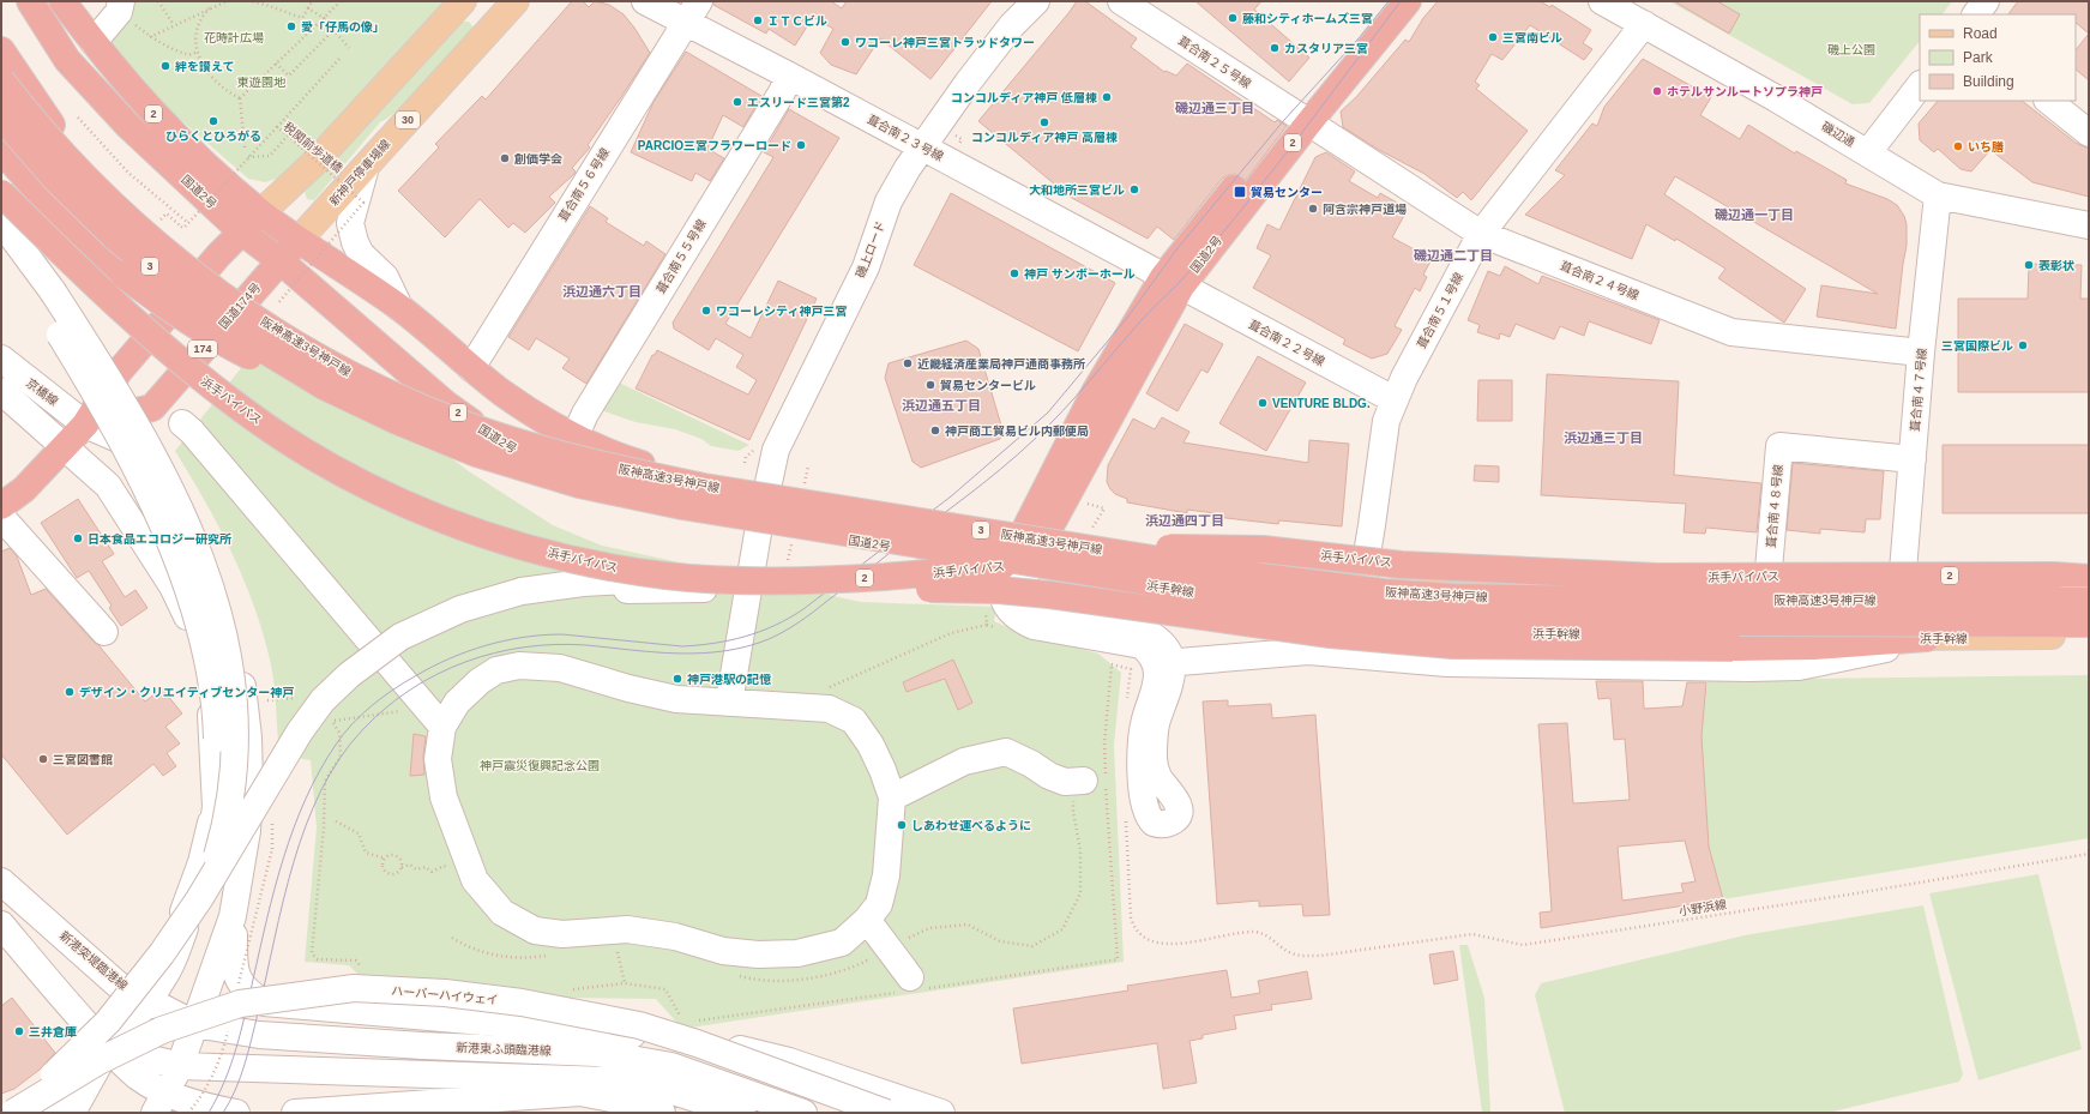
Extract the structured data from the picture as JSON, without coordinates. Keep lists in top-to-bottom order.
{
  "streets": {
    "highway": [
      "2",
      "国道2号",
      "3",
      "国道174号",
      "阪神高速3号神戸線",
      "174",
      "浜手バイパス"
    ],
    "main road": ["30", "新神戸停車場線", "浜手幹線"],
    "street": [
      "葺合南２５号線",
      "磯辺通",
      "葺合南２３号線",
      "葺合南５６号線",
      "磯上ロード",
      "葺合南５５号線",
      "葺合南２４号線",
      "葺合南５１号線",
      "葺合南２２号線",
      "葺合南４７号線",
      "京橋線",
      "葺合南４８号線",
      "新港突堤臨港線",
      "ハーバーハイウェイ",
      "新港東ふ頭臨港線"
    ],
    "path": ["税関前歩道橋", "小野浜線"]
  },
  "crossings": [
    ["葺合南２５号線", "国道2号"],
    ["葺合南２５号線", "葺合南２４号線"],
    ["磯辺通", "葺合南５１号線"],
    ["磯辺通", "葺合南４７号線"],
    ["葺合南２３号線", "葺合南５６号線"],
    ["葺合南２３号線", "国道2号"],
    ["葺合南２３号線", "磯上ロード"],
    ["葺合南２３号線", "葺合南５５号線"],
    ["葺合南２３号線", "葺合南２２号線"],
    ["税関前歩道橋", "3"],
    ["税関前歩道橋", "阪神高速3号神戸線"],
    ["新神戸停車場線", "国道2号"],
    ["新神戸停車場線", "国道174号"],
    ["葺合南５６号線", "国道2号"],
    ["国道2号", "磯上ロード"],
    ["国道2号", "葺合南５５号線"],
    ["国道2号", "葺合南２４号線"],
    ["国道2号", "国道174号"],
    ["国道2号", "葺合南２２号線"],
    ["国道2号", "浜手幹線"],
    ["3", "阪神高速3号神戸線"],
    ["葺合南２４号線", "葺合南５１号線"],
    ["葺合南２４号線", "葺合南４７号線"],
    ["国道174号", "京橋線"],
    ["葺合南５１号線", "葺合南２２号線"],
    ["葺合南５１号線", "浜手幹線"],
    ["葺合南４７号線", "葺合南４８号線"],
    ["京橋線", "新港突堤臨港線"],
    ["浜手バイパス", "浜手幹線"],
    ["新港突堤臨港線", "新港東ふ頭臨港線"]
  ],
  "districts": [
    "磯辺通三丁目",
    "磯辺通一丁目",
    "磯辺通二丁目",
    "浜辺通六丁目",
    "浜辺通五丁目",
    "浜辺通三丁目",
    "浜辺通四丁目"
  ],
  "parks": [
    "花時計広場",
    "磯上公園",
    "東遊園地",
    "神戸震災復興記念公園"
  ],
  "places": {
    "other": [
      "藤和シティホームズ三宮",
      "ＩＴＣビル",
      "愛「仔馬の像」",
      "三宮南ビル",
      "ワコーレ神戸三宮トラッドタワー",
      "カスタリア三宮",
      "絆を讃えて",
      "ホテルサンルートソプラ神戸",
      "コンコルディア神戸 低層棟",
      "エスリード三宮第2",
      "ひらくとひろがる",
      "コンコルディア神戸 高層棟",
      "PARCIO三宮フラワーロード",
      "いち膳",
      "創価学会",
      "大和地所三宮ビル",
      "阿含宗神戸道場",
      "表彰状",
      "神戸 サンボーホール",
      "ワコーレシティ神戸三宮",
      "三宮国際ビル",
      "近畿経済産業局神戸通商事務所",
      "貿易センタービル",
      "VENTURE BLDG.",
      "神戸商工貿易ビル内郵便局",
      "日本食品エコロジー研究所",
      "神戸港駅の記憶",
      "デザイン・クリエイティブセンター神戸",
      "三宮図書館",
      "しあわせ運べるように",
      "三井倉庫"
    ],
    "transit": ["貿易センター"]
  },
  "legend": ["Road", "Park", "Building"]
}
